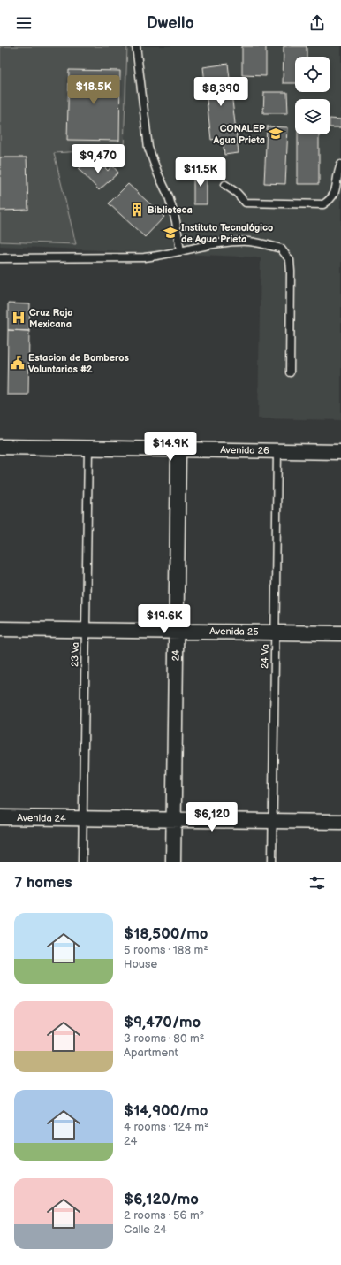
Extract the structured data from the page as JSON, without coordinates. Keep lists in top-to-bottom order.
{
  "streets": {
    "street": [
      "Avenida 26",
      "Avenida 25",
      "24",
      "Avenida 24"
    ],
    "lane": ["23 Va", "24 Va"]
  },
  "crossings": [
    ["Avenida 26", "23 Va"],
    ["Avenida 26", "24"],
    ["Avenida 26", "24 Va"],
    ["Avenida 25", "23 Va"],
    ["Avenida 25", "24"],
    ["Avenida 25", "24 Va"],
    ["23 Va", "Avenida 24"],
    ["24", "Avenida 24"],
    ["24 Va", "Avenida 24"]
  ],
  "places": {
    "school or university": ["CONALEP Agua Prieta", "Instituto Tecnológico de Agua Prieta"],
    "building": ["Biblioteca"],
    "hospital": ["Cruz Roja Mexicana"],
    "public building": ["Estacion de Bomberos Voluntarios #2"]
  },
  "page": {
    "header": "Dwello",
    "price": [
      "$18.5K",
      "$8,390",
      "$9,470",
      "$11.5K",
      "$14.9K",
      "$19.6K",
      "$6,120"
    ],
    "heading": "7 homes",
    "list": [
      {
        "name": "$18,500/mo",
        "note": "5 rooms · 188 m² · House"
      },
      {
        "name": "$9,470/mo",
        "note": "3 rooms · 80 m² · Apartment"
      },
      {
        "name": "$14,900/mo",
        "note": "4 rooms · 124 m² · 24"
      },
      {
        "name": "$6,120/mo",
        "note": "2 rooms · 56 m² · Calle 24"
      }
    ]
  }
}
